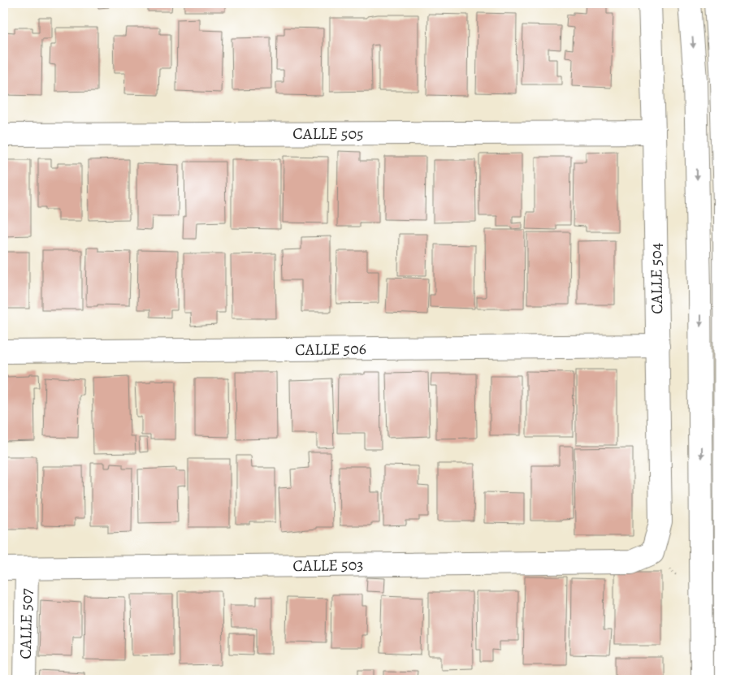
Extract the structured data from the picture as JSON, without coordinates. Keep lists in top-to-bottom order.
{
  "streets": {
    "street": [
      "CALLE 505",
      "CALLE 504",
      "CALLE 506",
      "CALLE 503",
      "CALLE 507"
    ]
  },
  "crossings": [
    ["CALLE 505", "CALLE 504"],
    ["CALLE 504", "CALLE 506"],
    ["CALLE 504", "CALLE 503"],
    ["CALLE 503", "CALLE 507"]
  ]
}
